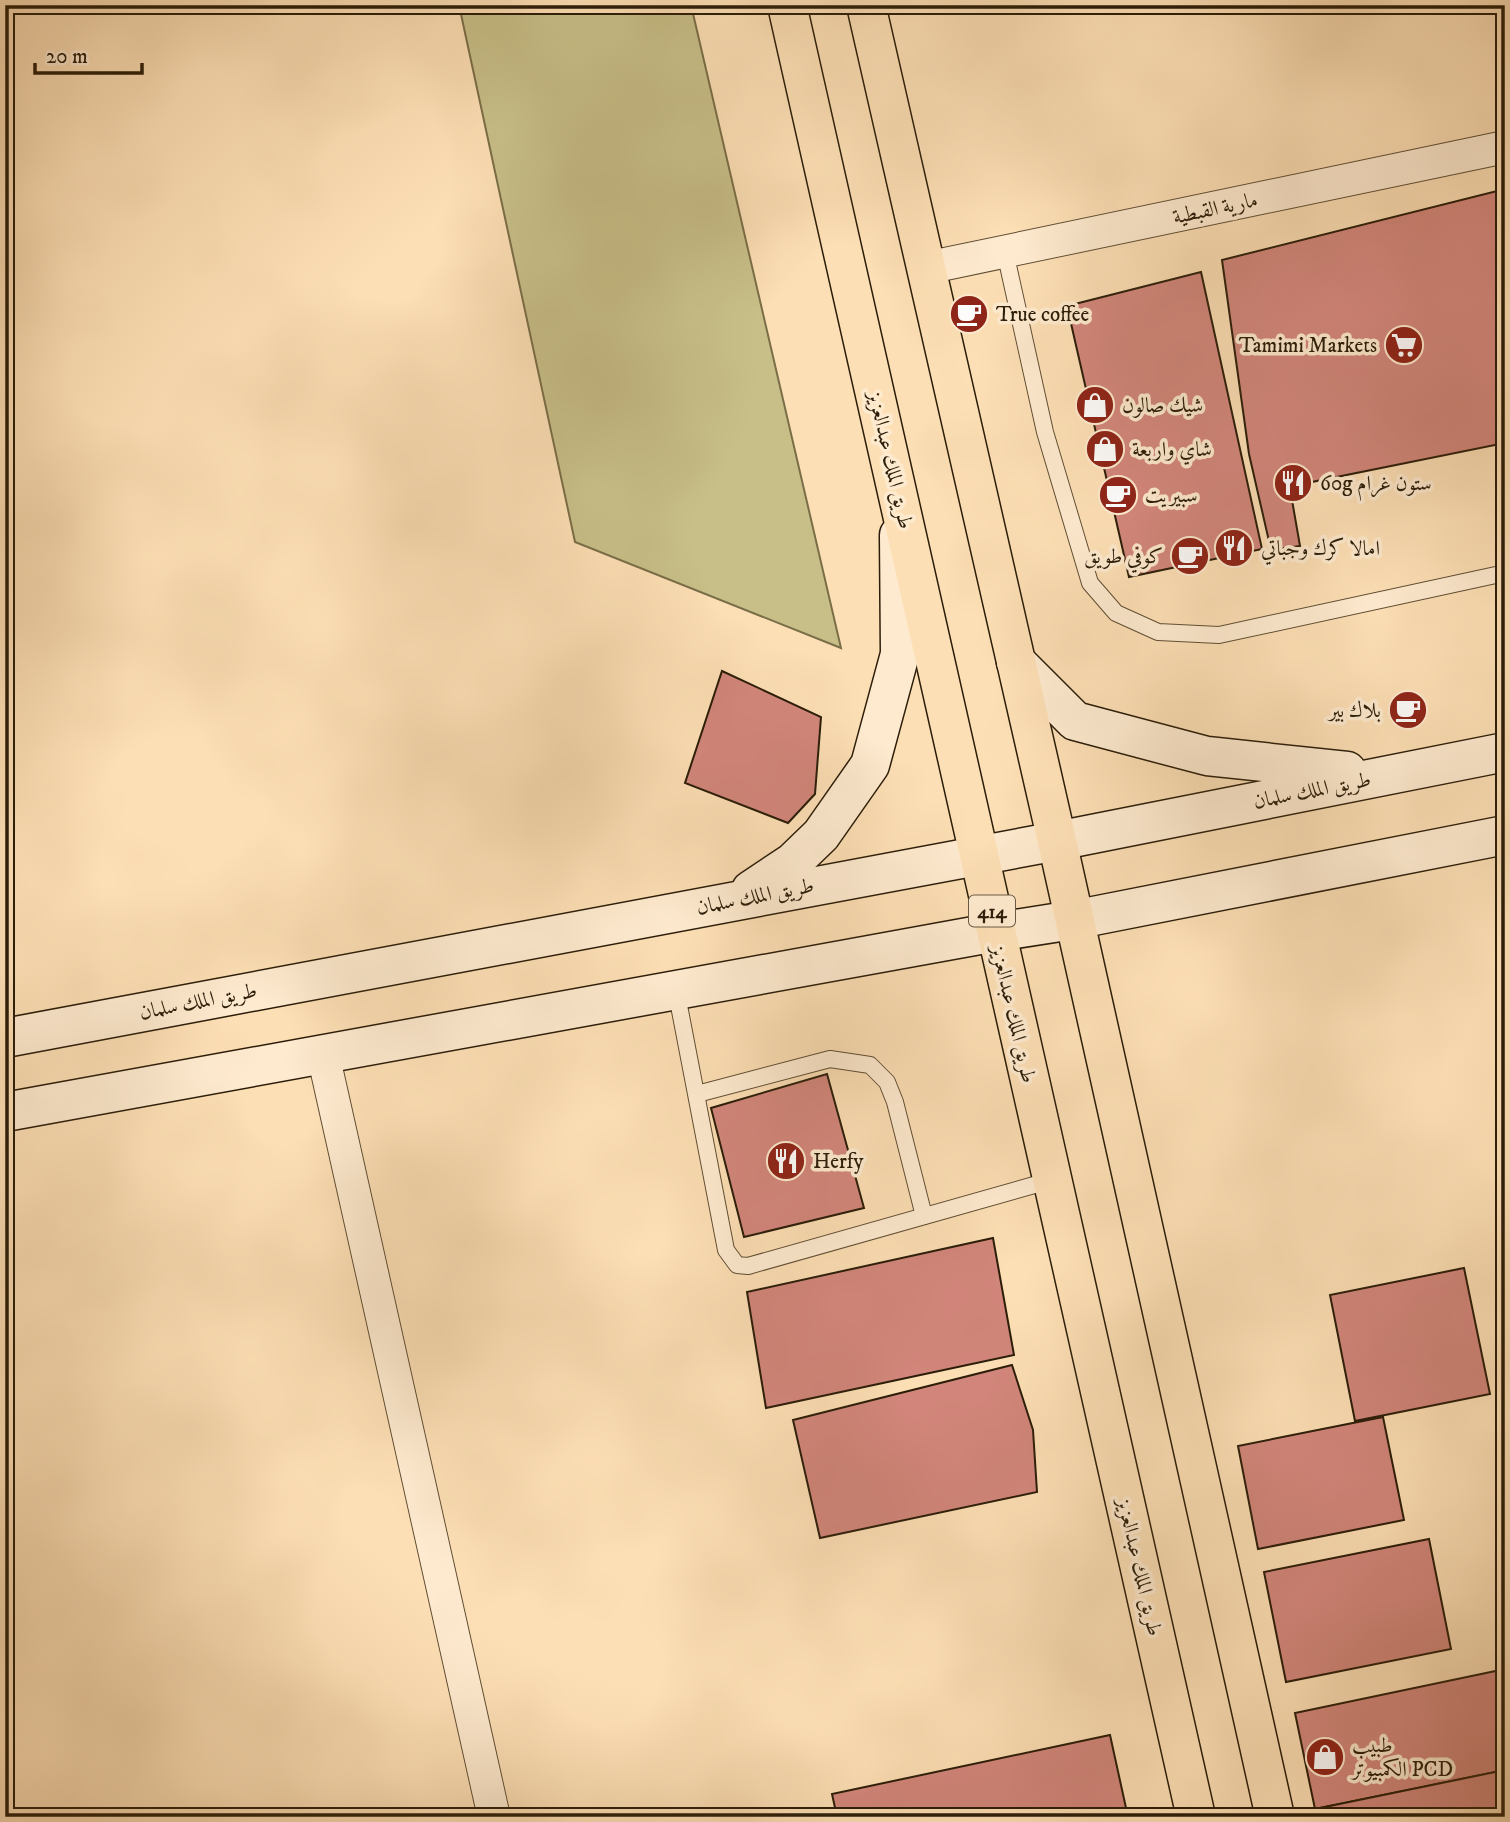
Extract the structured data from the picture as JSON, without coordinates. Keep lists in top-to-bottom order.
{
  "streets": {
    "highway": ["طريق الملك عبدالعزيز", "414"],
    "main road": ["طريق الملك سلمان"],
    "street": ["مارية القبطية"]
  },
  "crossings": [
    ["طريق الملك عبدالعزيز", "طريق الملك سلمان"]
  ],
  "places": {
    "cafe": [
      "True coffee",
      "سبيريت",
      "كوفي طويق",
      "بلاك بير"
    ],
    "supermarket": ["Tamimi Markets"],
    "shop": ["شيك صالون", "شاي واربعة", "طبيب الكمبيوتر PCD"],
    "restaurant": ["60g ستون غرام", "امالا كرك وجباتي", "Herfy"]
  },
  "scale_bar": "20 m"
}
